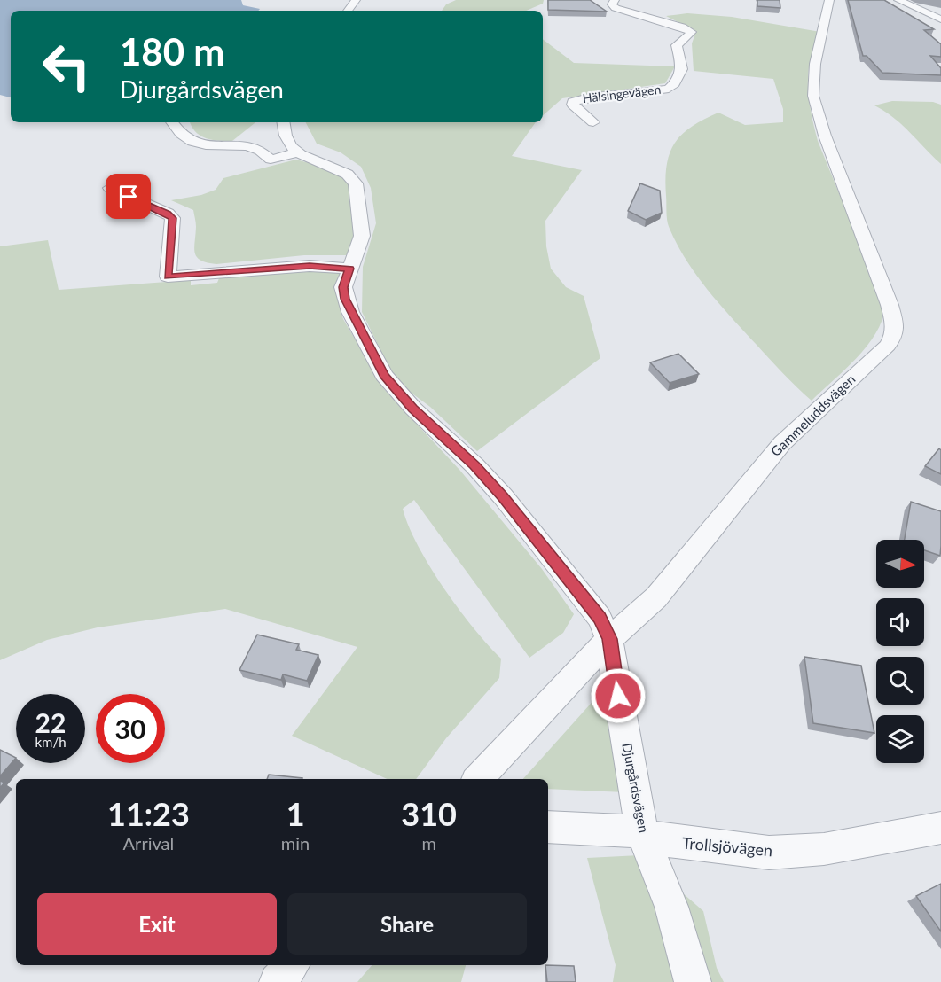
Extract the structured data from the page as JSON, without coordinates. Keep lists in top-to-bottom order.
{
  "streets": {
    "street": [
      "Hälsingevägen",
      "Gammeluddsvägen",
      "Djurgårdsvägen",
      "Trollsjövägen"
    ]
  },
  "crossings": [
    ["Gammeluddsvägen", "Djurgårdsvägen"],
    ["Djurgårdsvägen", "Trollsjövägen"]
  ],
  "north": "right",
  "page": {
    "turn": ["180 m", "Djurgårdsvägen"],
    "speed": "22 km/h",
    "limit": "30",
    "eta": [
      "11:23",
      "Arrival",
      "1",
      "min",
      "310",
      "m"
    ],
    "buttons": ["Exit", "Share"]
  }
}
